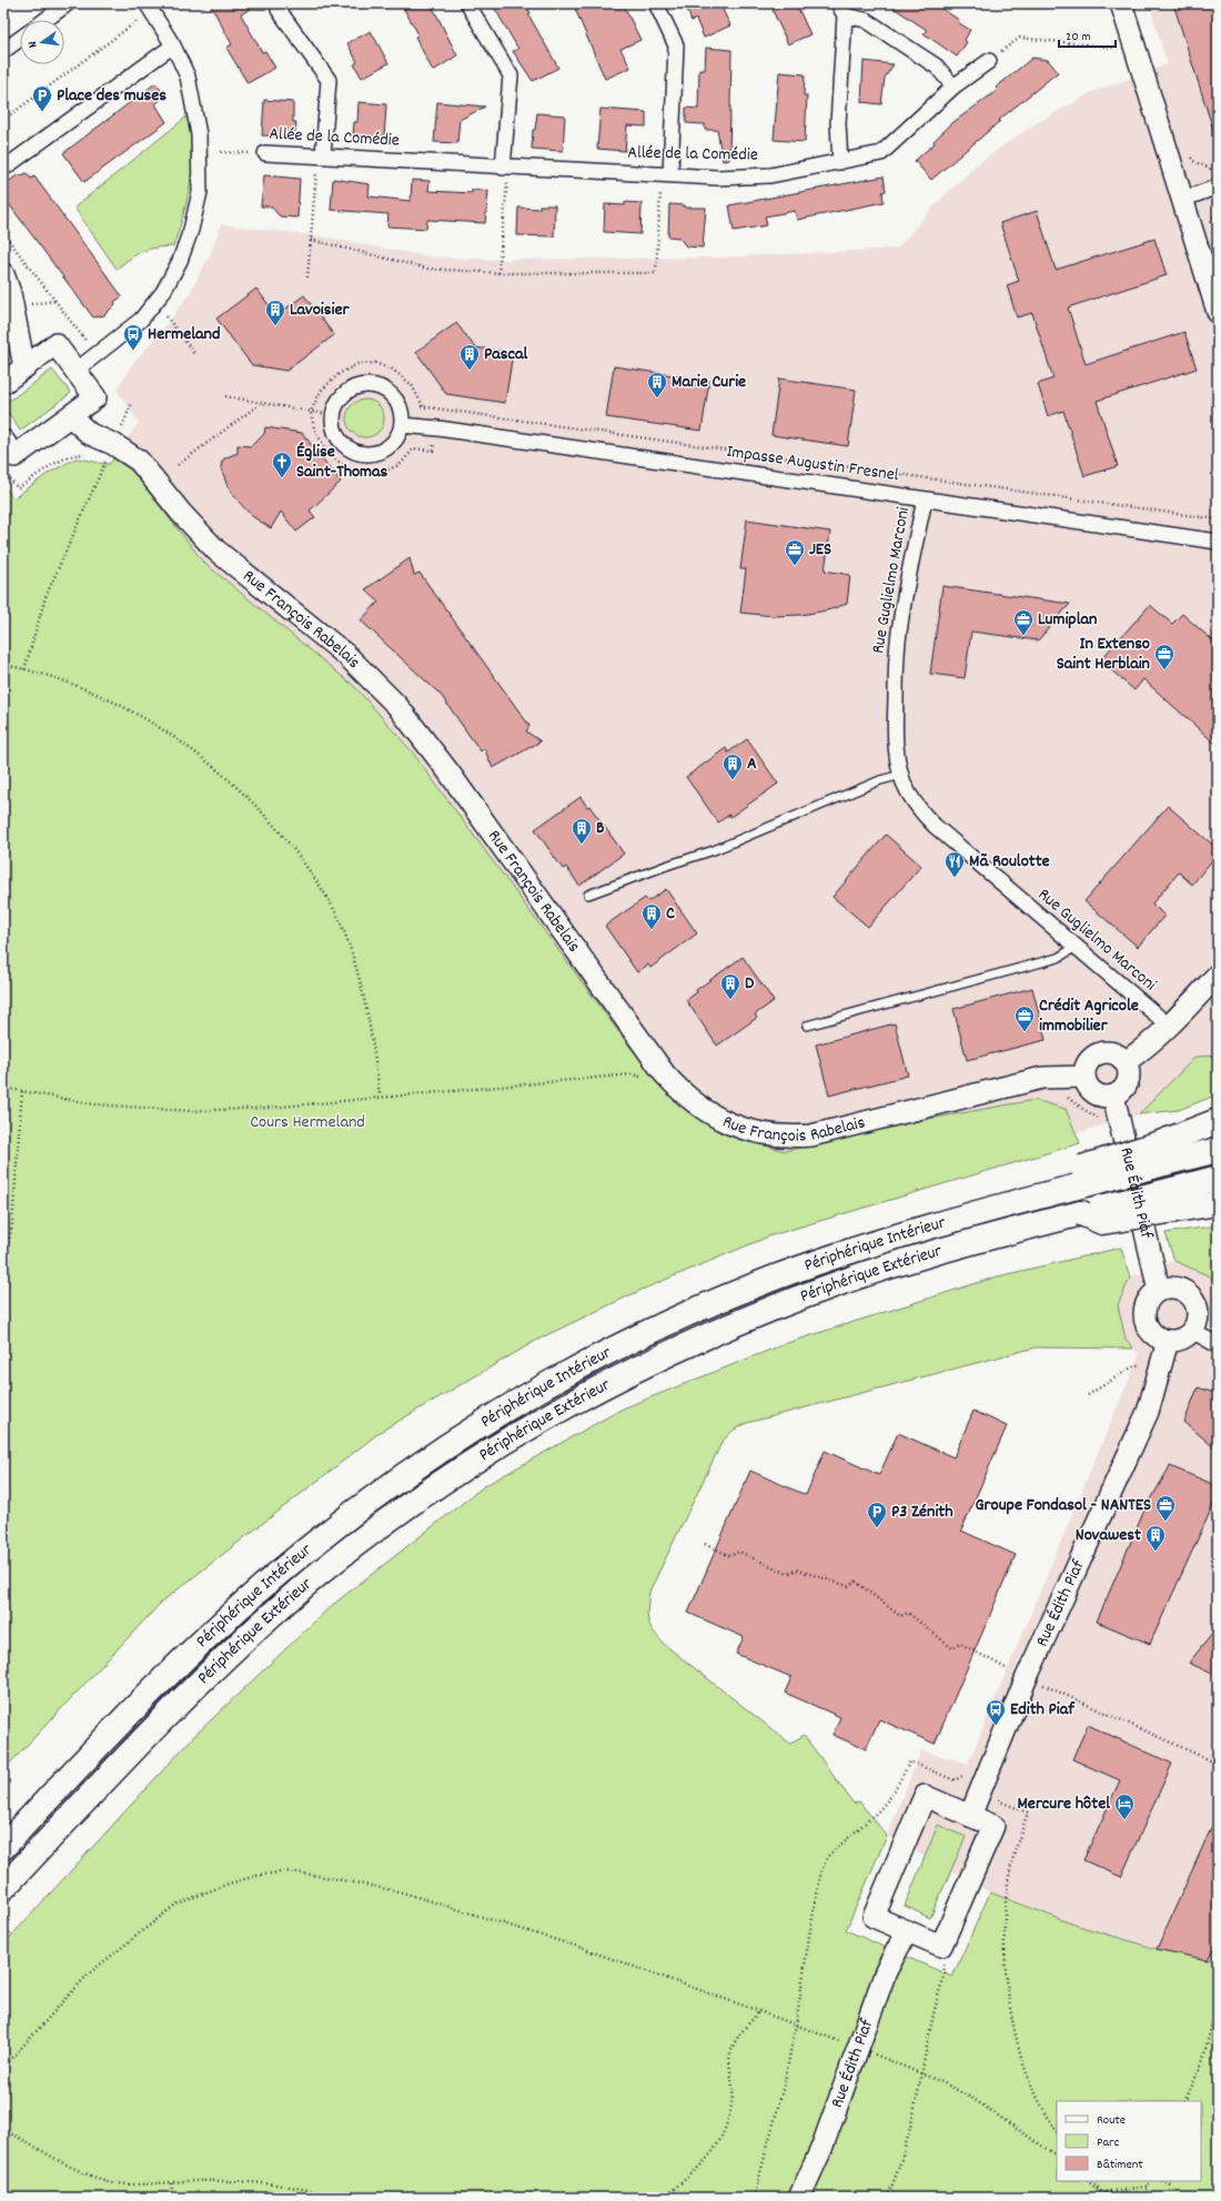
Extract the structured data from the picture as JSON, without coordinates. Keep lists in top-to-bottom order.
{
  "streets": {
    "highway": ["Périphérique Intérieur", "Périphérique Extérieur"],
    "street": [
      "Allée de la Comédie",
      "Impasse Augustin Fresnel",
      "Rue Guglielmo Marconi",
      "Rue François Rabelais",
      "Rue Édith Piaf"
    ]
  },
  "crossings": [
    ["Impasse Augustin Fresnel", "Rue Guglielmo Marconi"],
    ["Rue François Rabelais", "Rue Édith Piaf"]
  ],
  "parks": ["Cours Hermeland"],
  "places": {
    "parking": ["Place des muses", "P3 Zénith"],
    "building": [
      "Lavoisier",
      "Pascal",
      "Marie Curie",
      "A",
      "B",
      "C",
      "D",
      "Novawest"
    ],
    "bus stop": ["Hermeland", "Edith Piaf"],
    "church": ["Église Saint-Thomas"],
    "office": [
      "JES",
      "Lumiplan",
      "In Extenso Saint Herblain",
      "Crédit Agricole immobilier",
      "Groupe Fondasol - NANTES"
    ],
    "restaurant": ["Mã Roulotte"],
    "hotel": ["Mercure hôtel"]
  },
  "legend": ["Route", "Parc", "Bâtiment"],
  "scale_bar": "20 m",
  "north": "left"
}
